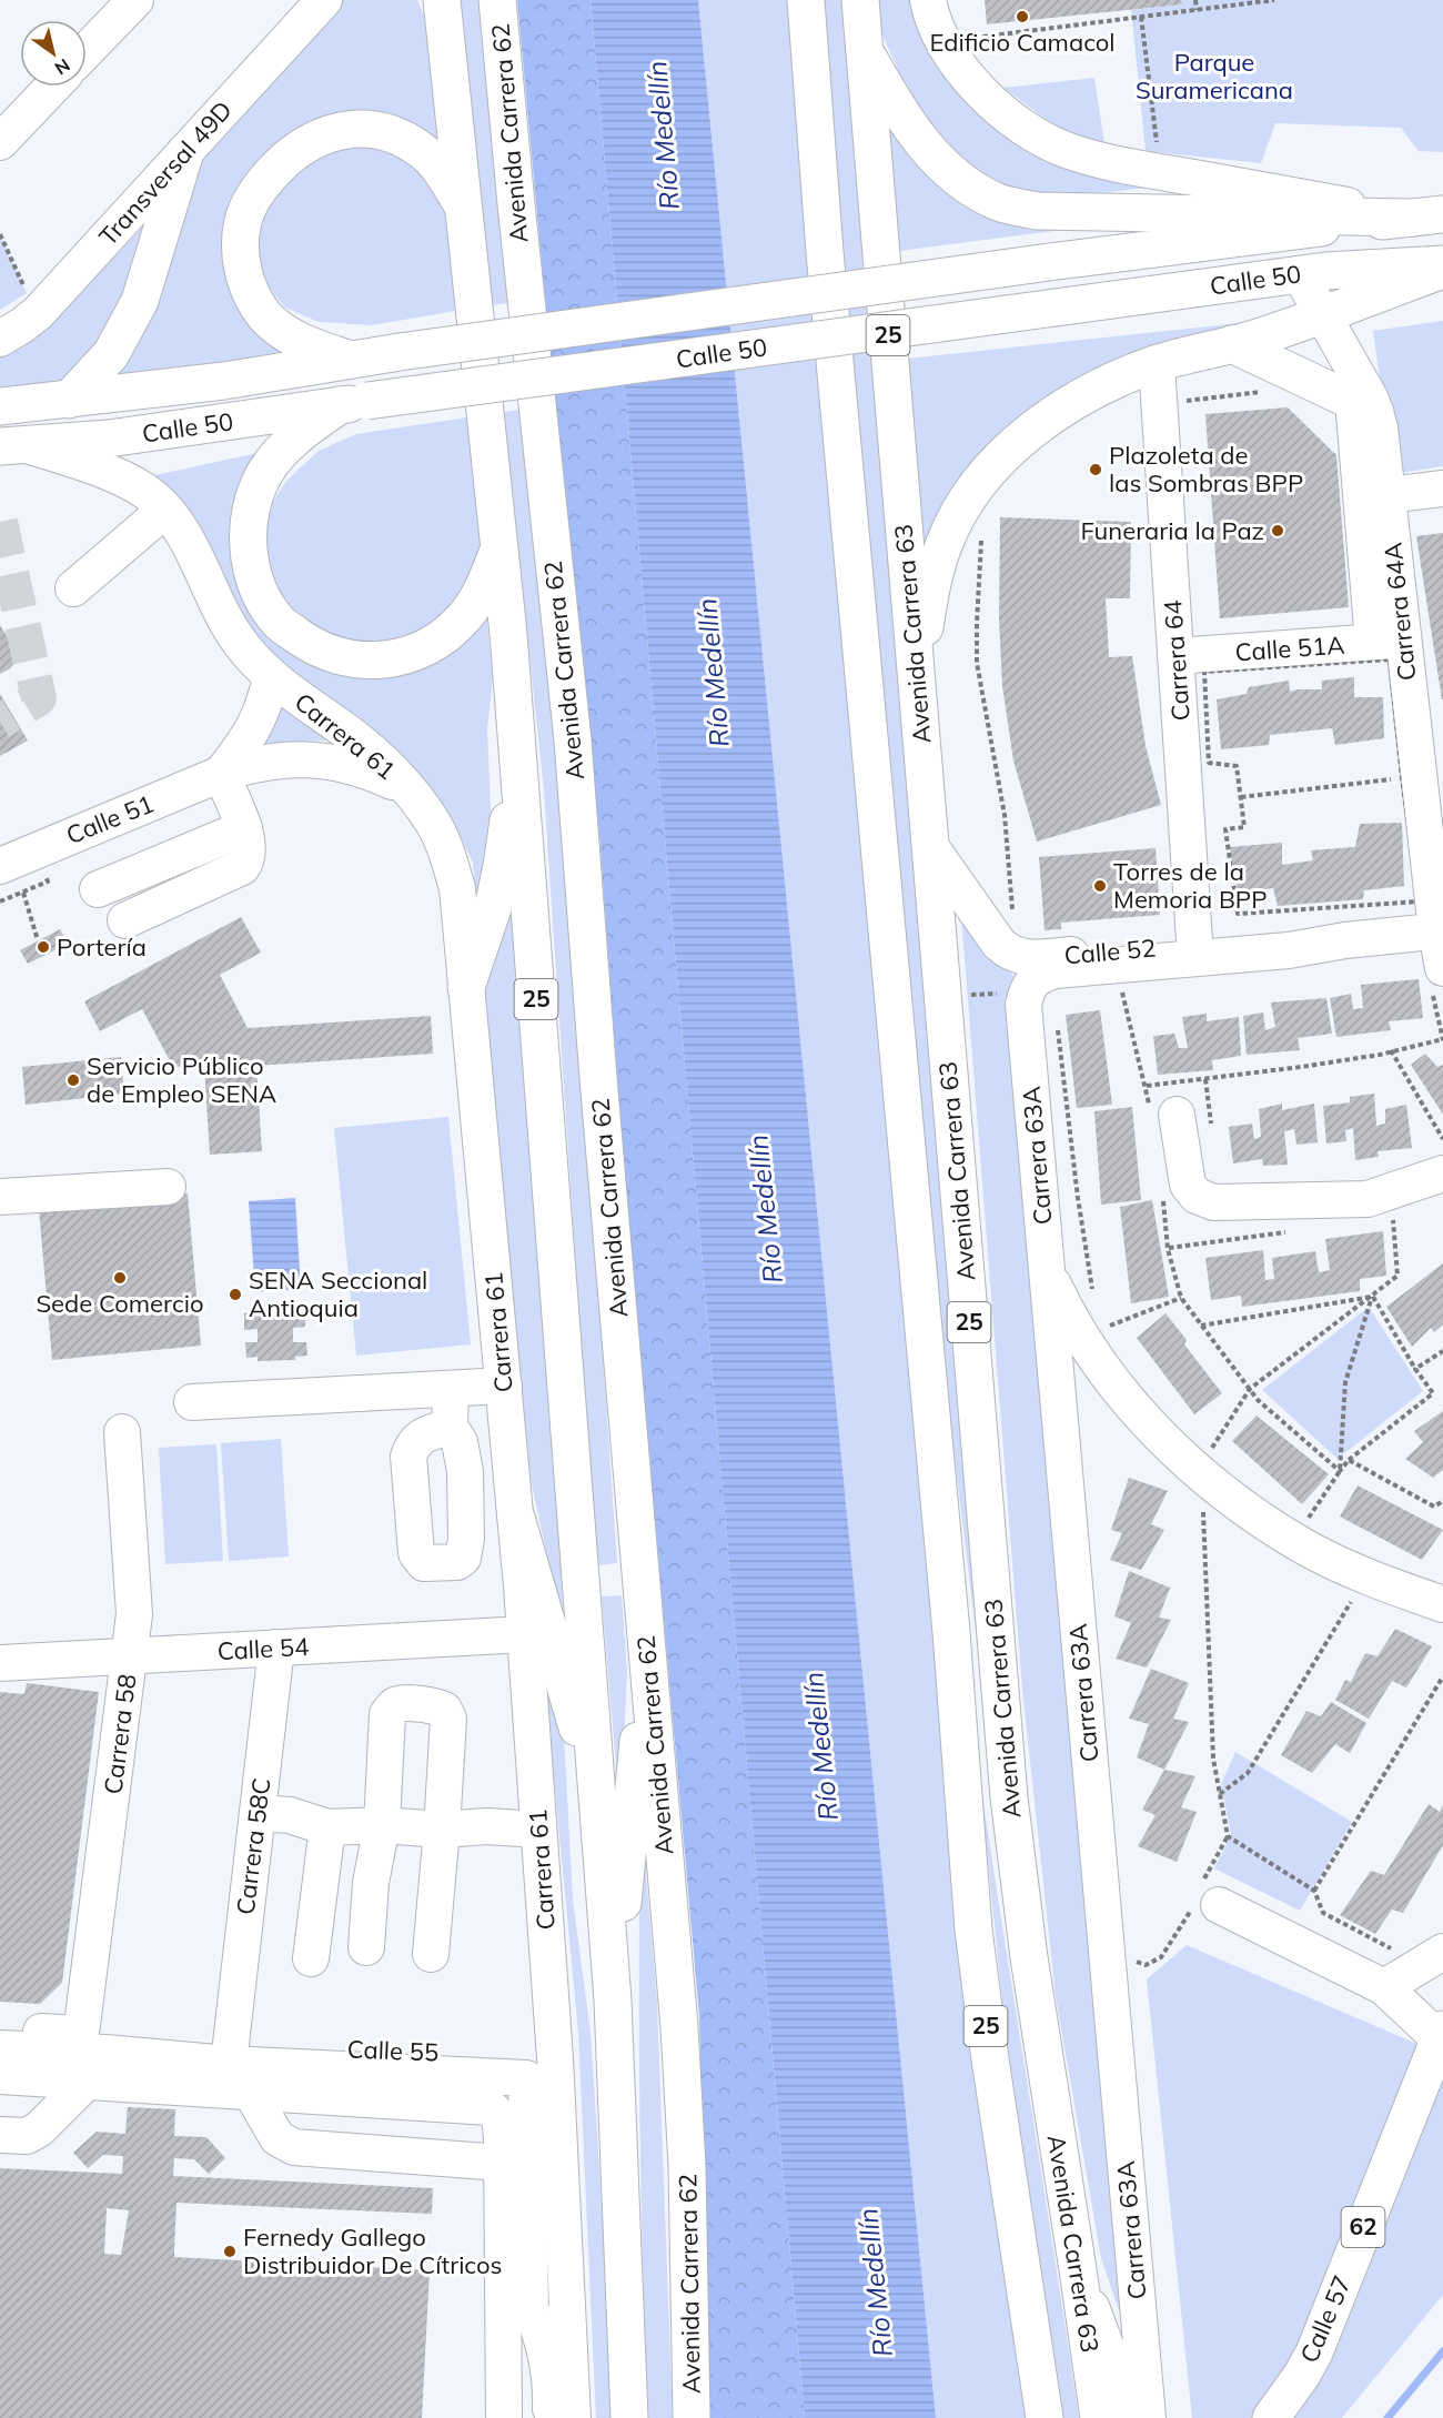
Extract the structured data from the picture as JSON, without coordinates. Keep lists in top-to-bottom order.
{
  "streets": {
    "main road": [
      "Avenida Carrera 62",
      "Calle 50",
      "25",
      "Avenida Carrera 63",
      "62",
      "Calle 57"
    ],
    "street": [
      "Transversal 49D",
      "Carrera 64A",
      "Calle 51A",
      "Carrera 64",
      "Carrera 61",
      "Calle 51",
      "Calle 52",
      "Carrera 63A",
      "Calle 54",
      "Carrera 58",
      "Carrera 58C",
      "Calle 55"
    ]
  },
  "crossings": [
    ["Calle 50", "Carrera 64A"],
    ["Calle 50", "Carrera 61"],
    ["Carrera 64A", "Calle 51A"],
    ["Carrera 64A", "Calle 52"],
    ["Calle 51A", "Carrera 64"],
    ["Carrera 64", "Calle 52"],
    ["Carrera 61", "Calle 51"],
    ["Carrera 61", "Calle 54"],
    ["Carrera 61", "Calle 55"],
    ["Calle 52", "Carrera 63A"],
    ["Calle 54", "Carrera 58"],
    ["Calle 54", "Carrera 58C"],
    ["Carrera 58C", "Calle 55"]
  ],
  "water": ["Río Medellín"],
  "parks": ["Parque Suramericana"],
  "places": [
    "Edificio Camacol",
    "Plazoleta de las Sombras BPP",
    "Funeraria la Paz",
    "Torres de la Memoria BPP",
    "Portería",
    "Servicio Público de Empleo SENA",
    "Sede Comercio",
    "SENA Seccional Antioquia",
    "Fernedy Gallego Distribuidor De Cítricos"
  ],
  "north": "bottom right"
}
